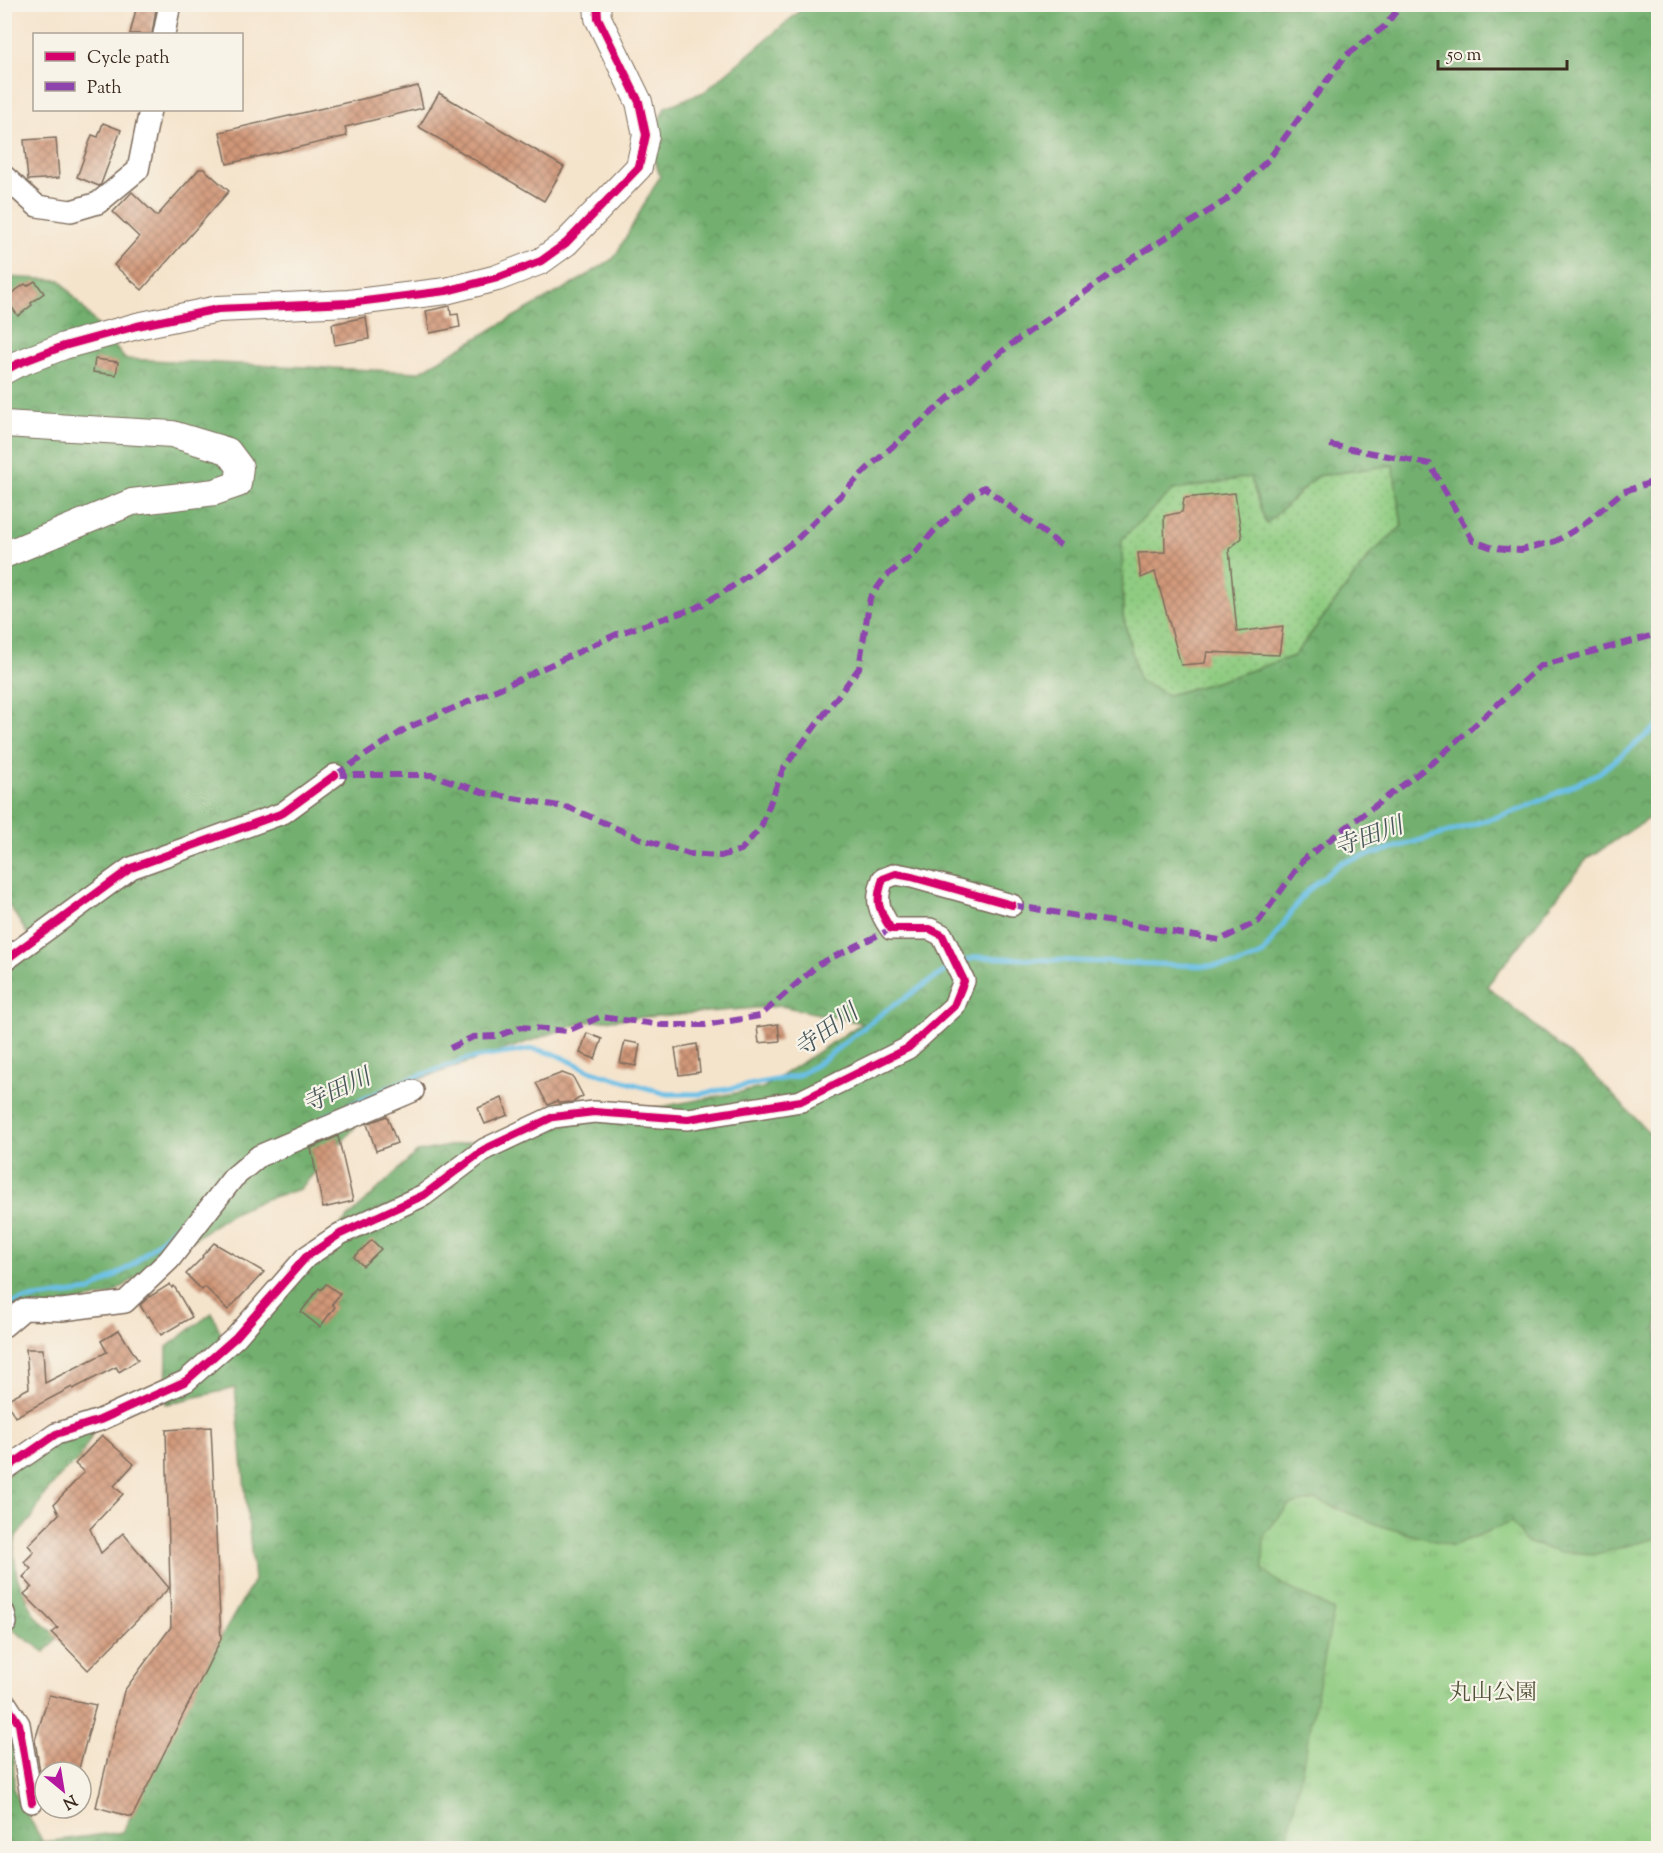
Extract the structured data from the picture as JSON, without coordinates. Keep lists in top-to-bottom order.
{
  "water": ["寺田川"],
  "parks": ["丸山公園"],
  "legend": ["Cycle path", "Path"],
  "scale_bar": "50 m",
  "north": "bottom right"
}
